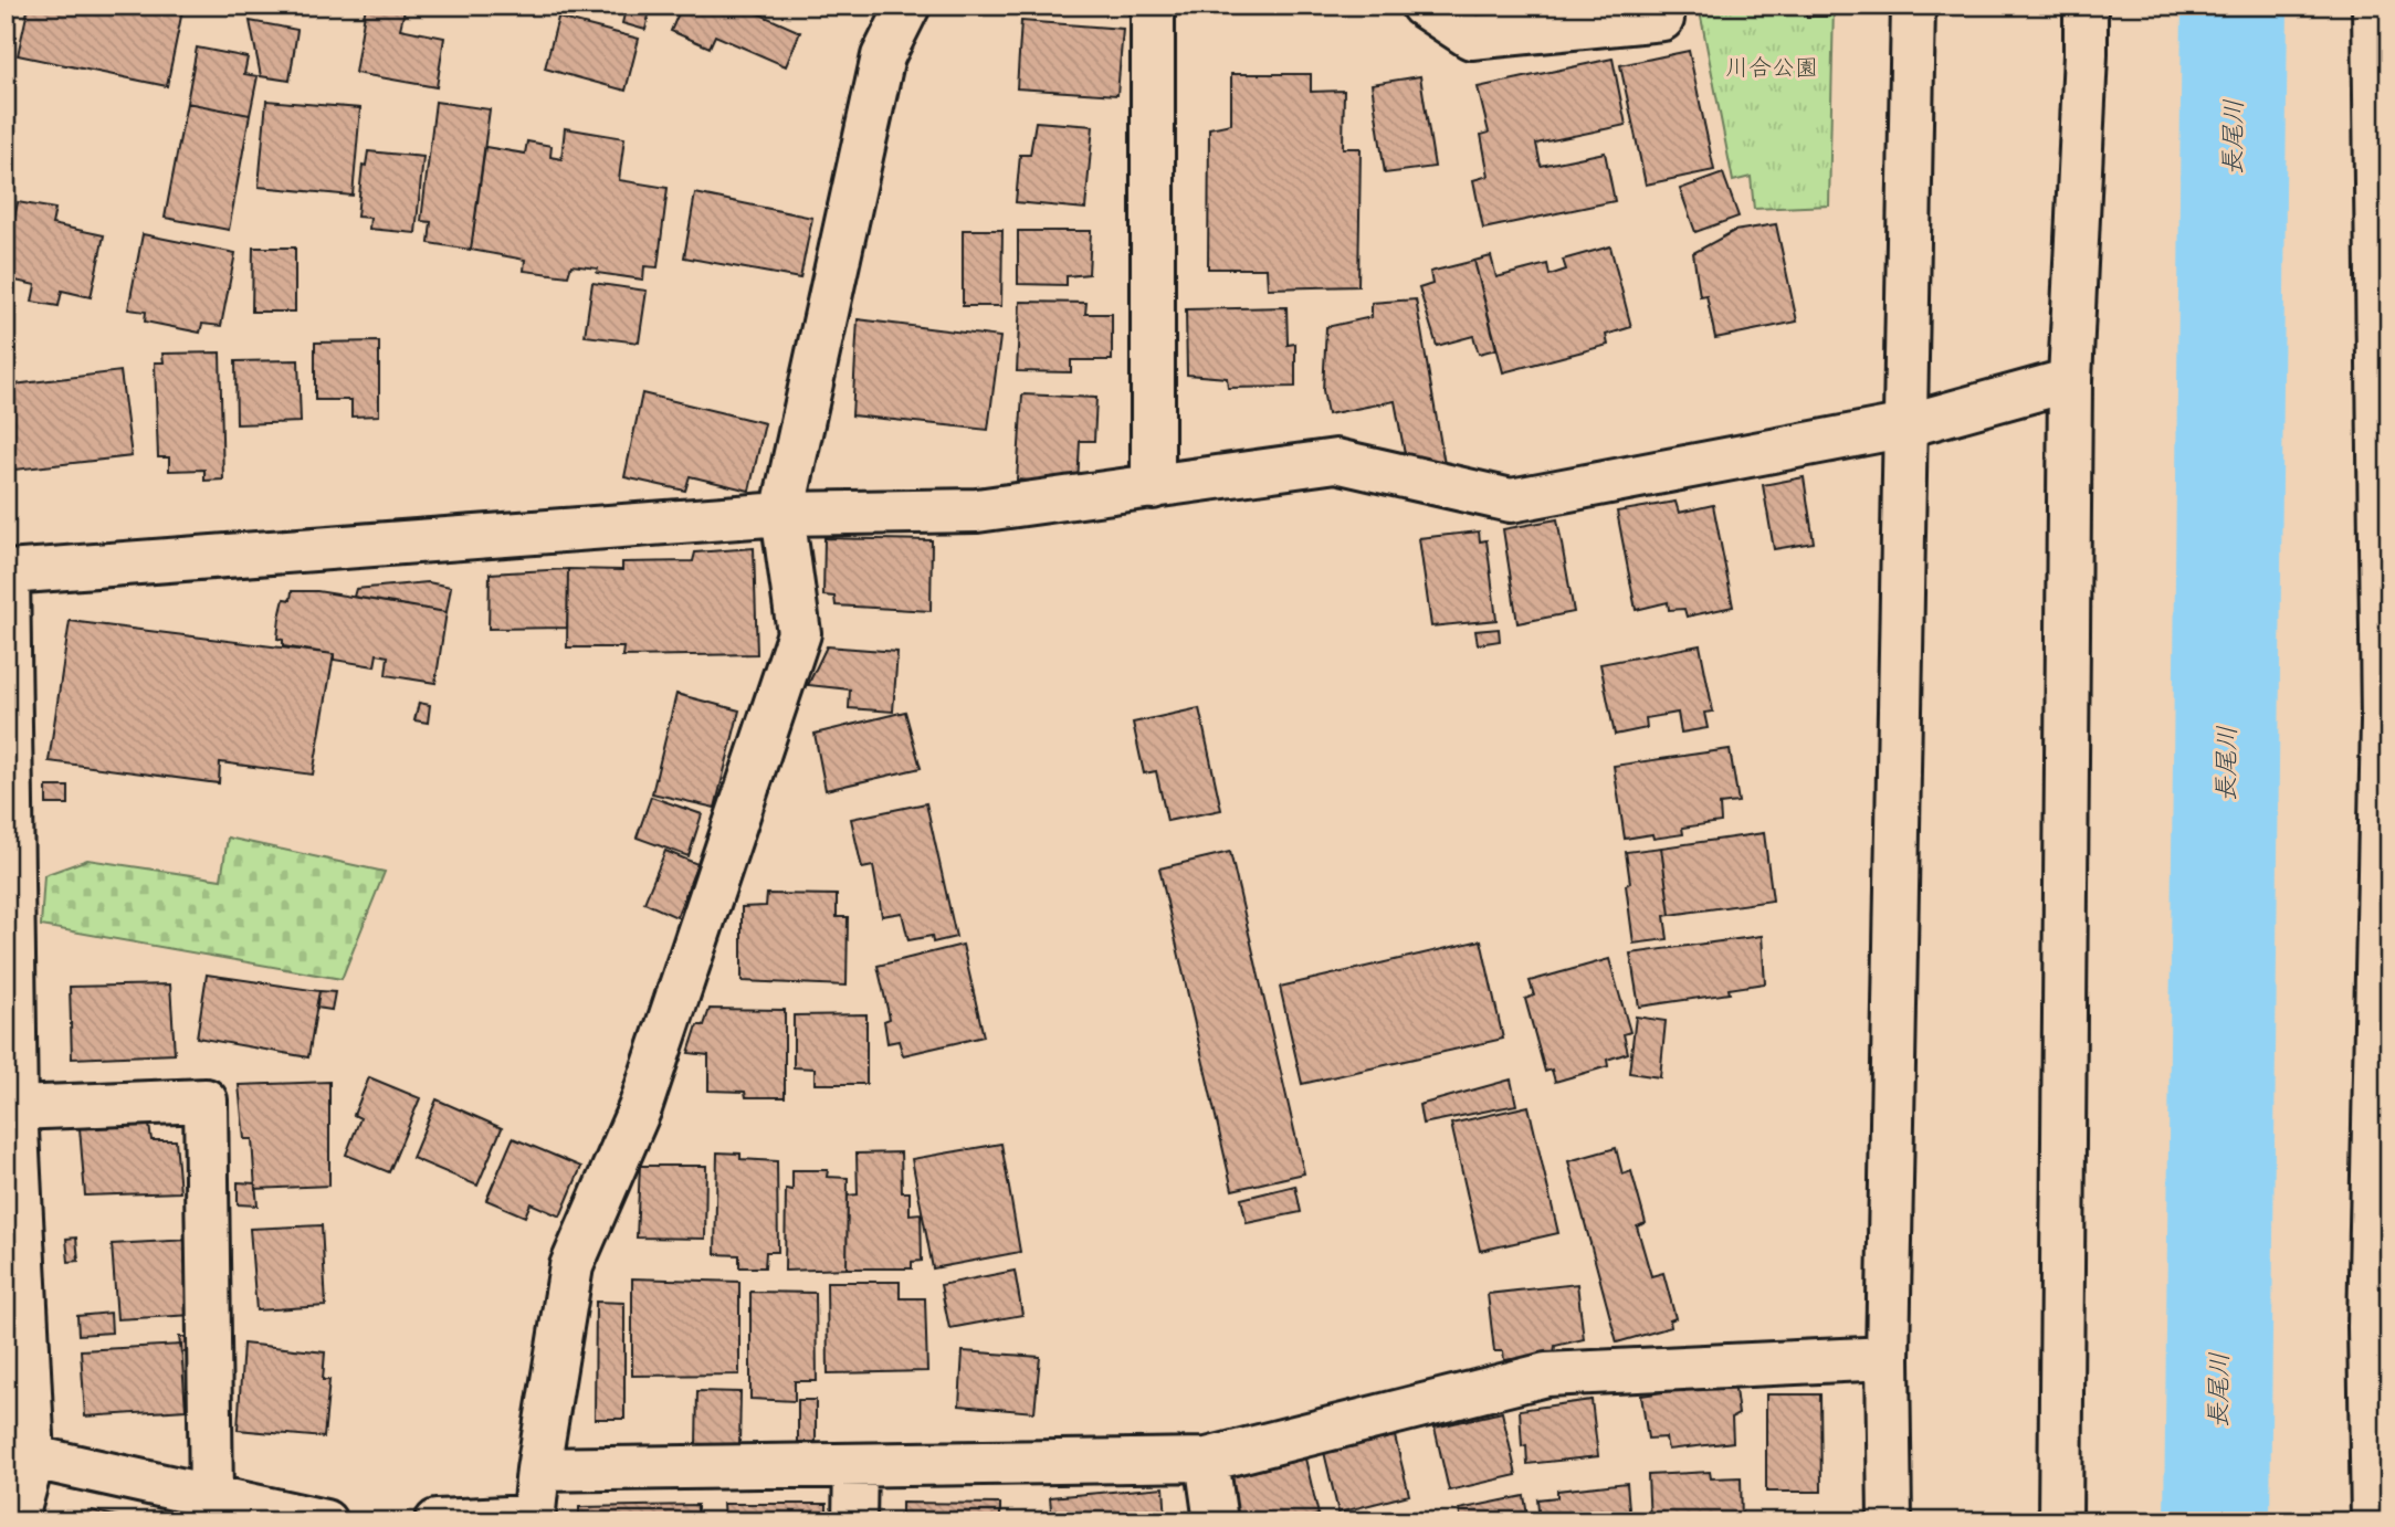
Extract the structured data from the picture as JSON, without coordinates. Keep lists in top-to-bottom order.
{
  "water": ["長尾川"],
  "parks": ["川合公園"]
}
